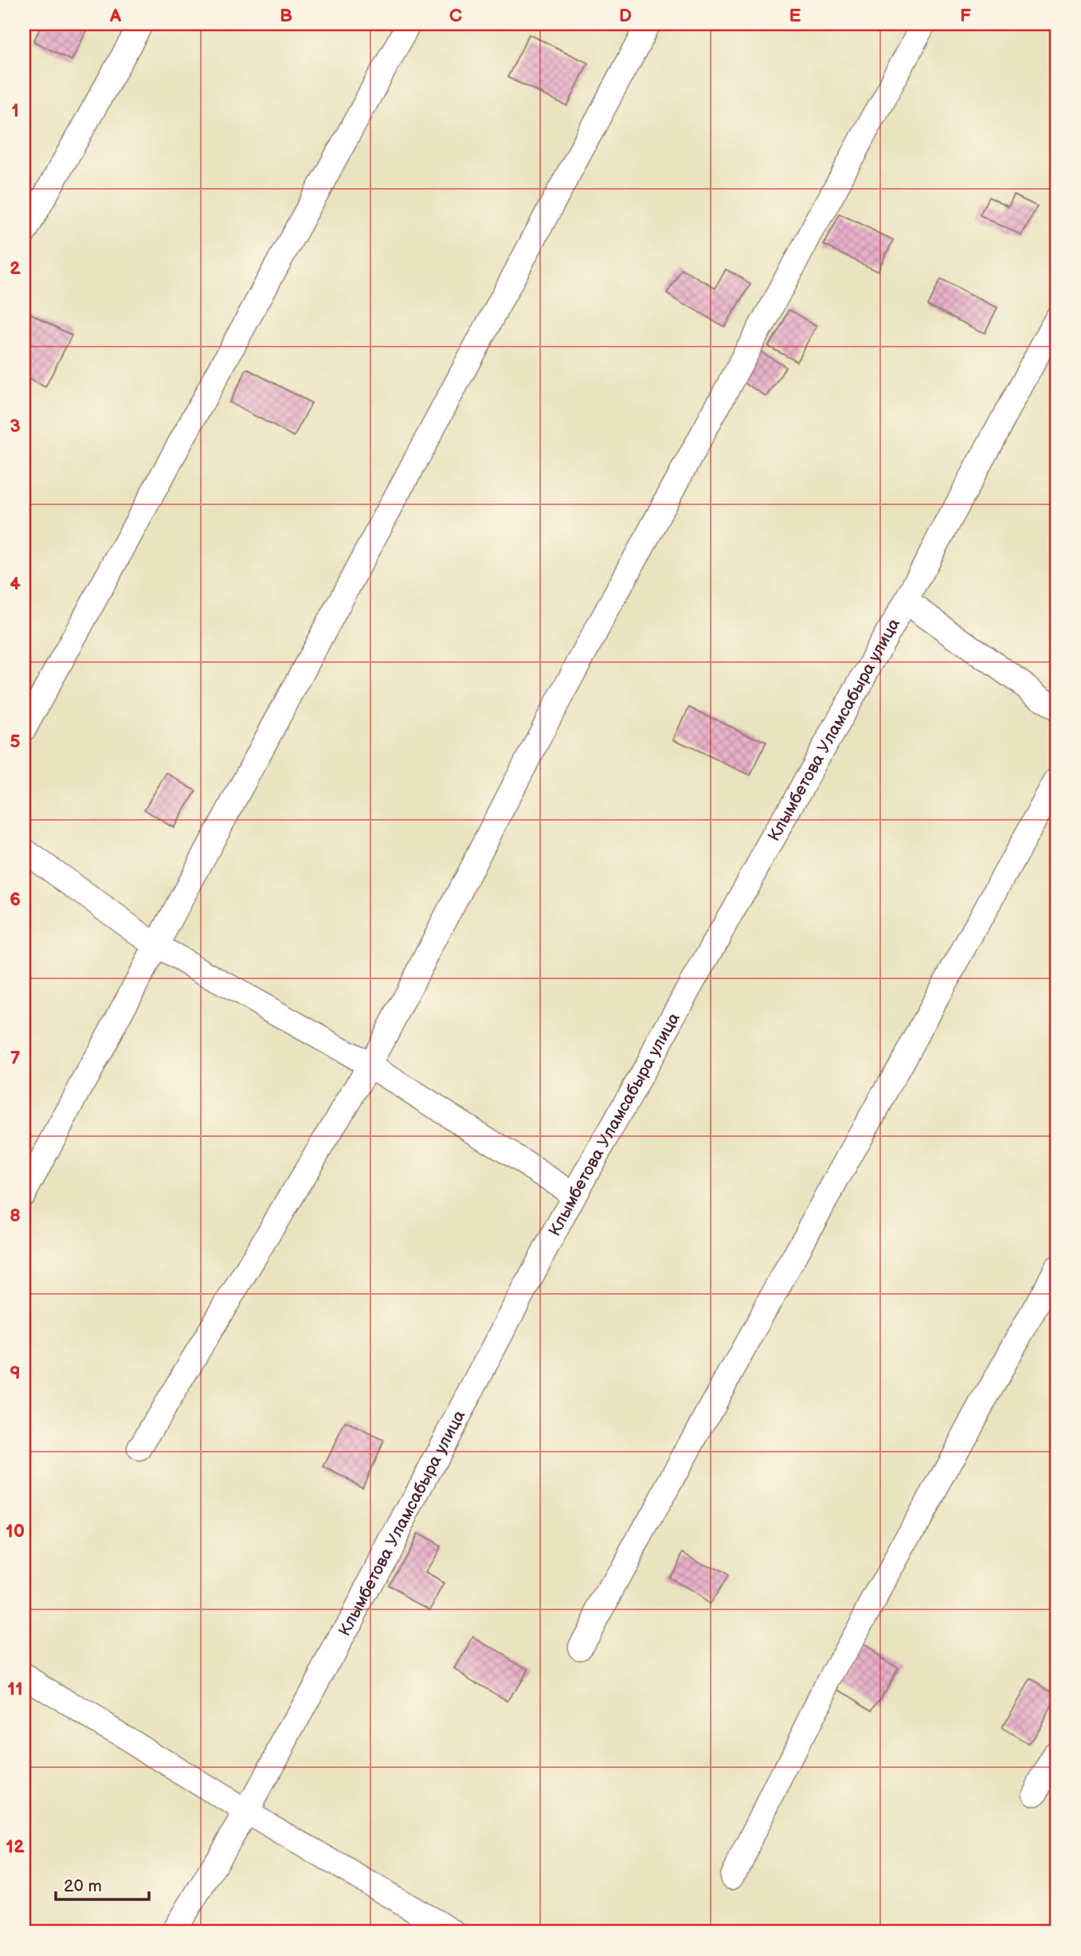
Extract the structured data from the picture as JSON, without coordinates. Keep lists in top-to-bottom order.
{
  "streets": {
    "street": ["Клымбетова Уламсабыра улица"]
  },
  "scale_bar": "20 m",
  "grid": {
    "columns": [
      "A",
      "B",
      "C",
      "D",
      "E",
      "F"
    ],
    "rows": [
      "1",
      "2",
      "3",
      "4",
      "5",
      "6",
      "7",
      "8",
      "9",
      "10",
      "11",
      "12"
    ]
  }
}
